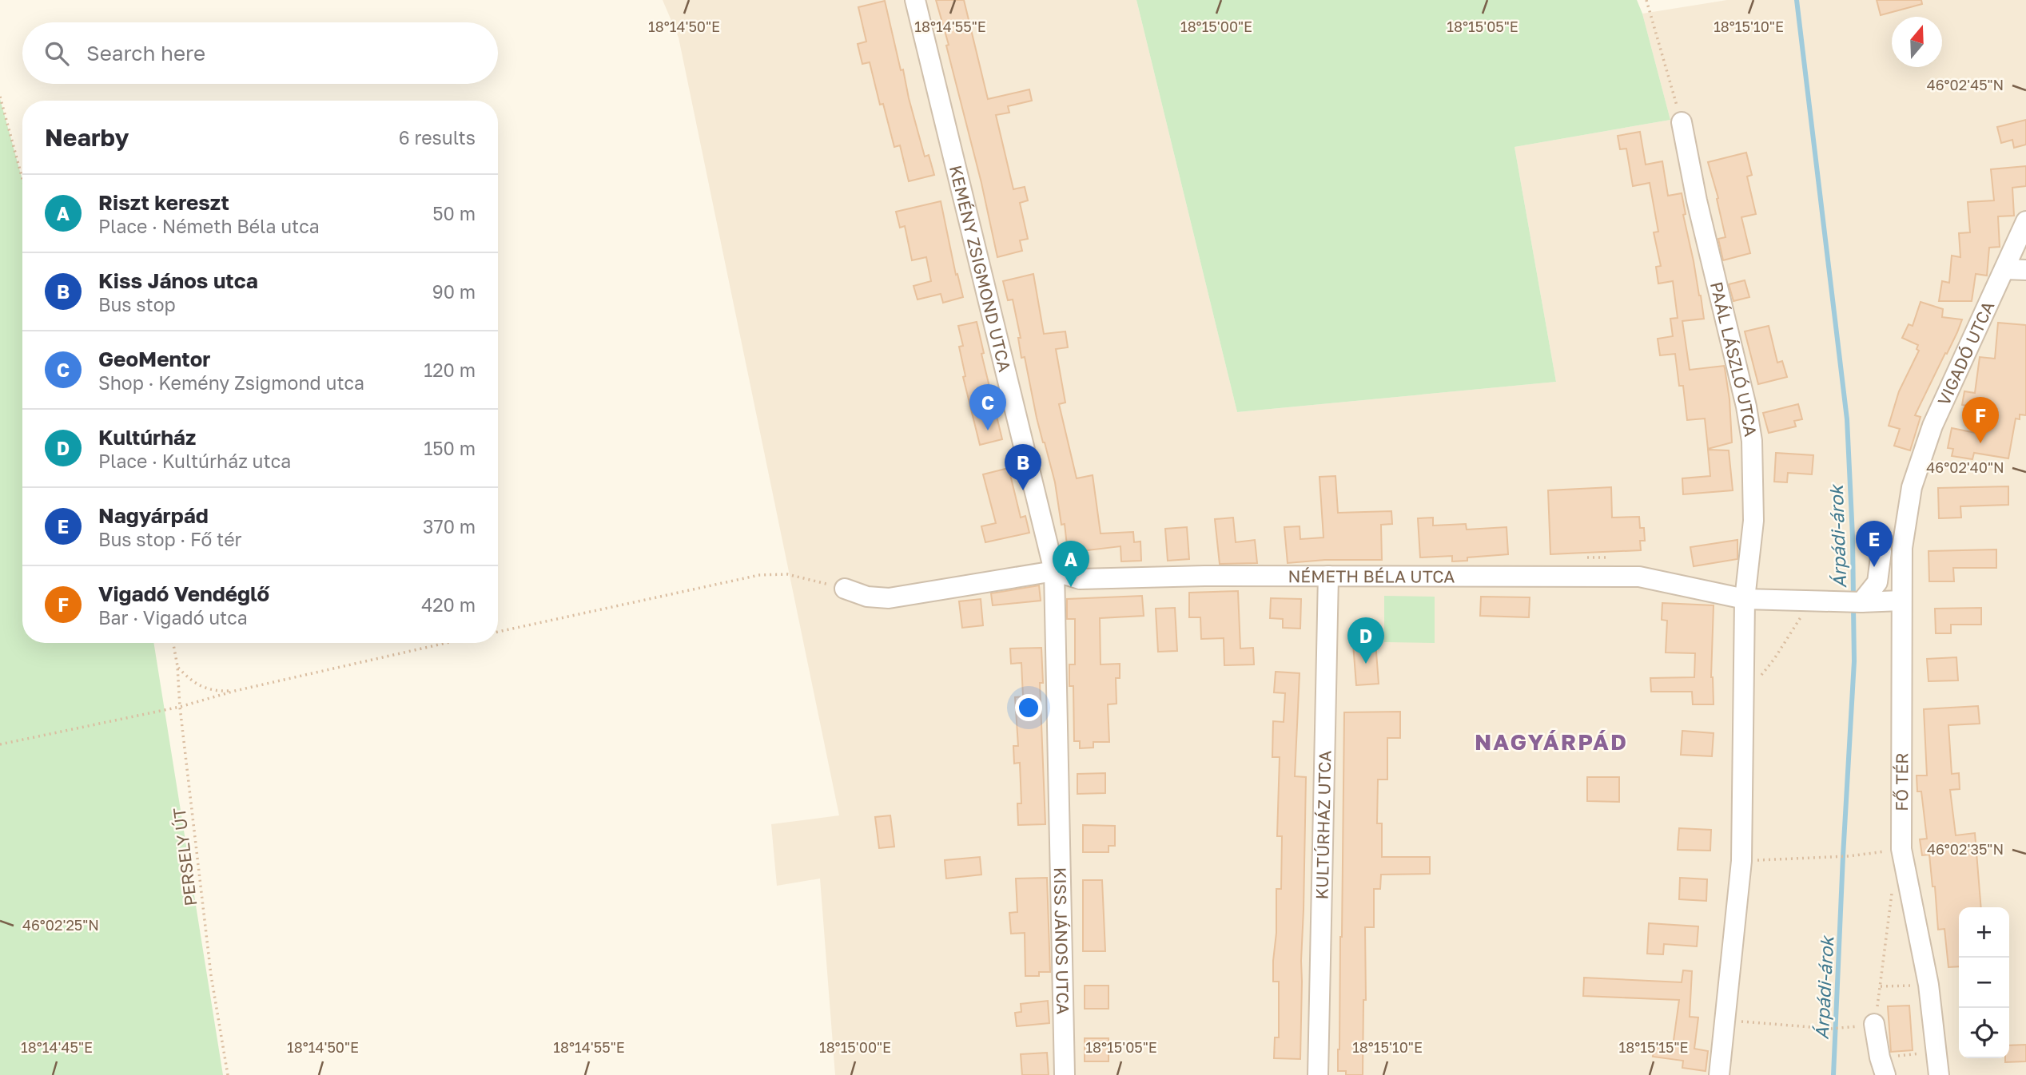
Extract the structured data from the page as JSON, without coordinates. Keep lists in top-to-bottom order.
{
  "streets": {
    "street": [
      "KEMÉNY ZSIGMOND UTCA",
      "VIGADÓ UTCA",
      "PAÁL LÁSZLÓ UTCA",
      "NÉMETH BÉLA UTCA",
      "FŐ TÉR",
      "KULTÚRHÁZ UTCA",
      "KISS JÁNOS UTCA"
    ],
    "path": ["PERSELY ÚT"]
  },
  "crossings": [
    ["KEMÉNY ZSIGMOND UTCA", "NÉMETH BÉLA UTCA"],
    ["KEMÉNY ZSIGMOND UTCA", "KISS JÁNOS UTCA"],
    ["VIGADÓ UTCA", "FŐ TÉR"],
    ["PAÁL LÁSZLÓ UTCA", "NÉMETH BÉLA UTCA"],
    ["NÉMETH BÉLA UTCA", "FŐ TÉR"],
    ["NÉMETH BÉLA UTCA", "KULTÚRHÁZ UTCA"],
    ["NÉMETH BÉLA UTCA", "KISS JÁNOS UTCA"]
  ],
  "districts": ["NAGYÁRPÁD"],
  "water": ["Árpádi-árok"],
  "north": "top",
  "page": {
    "search": "Search here",
    "heading": ["Nearby", "6 results"],
    "list": [
      {
        "mark": "A",
        "name": "Riszt kereszt",
        "note": "Place · Németh Béla utca",
        "value": "50 m"
      },
      {
        "mark": "B",
        "name": "Kiss János utca",
        "note": "Bus stop",
        "value": "90 m"
      },
      {
        "mark": "C",
        "name": "GeoMentor",
        "note": "Shop · Kemény Zsigmond utca",
        "value": "120 m"
      },
      {
        "mark": "D",
        "name": "Kultúrház",
        "note": "Place · Kultúrház utca",
        "value": "150 m"
      },
      {
        "mark": "E",
        "name": "Nagyárpád",
        "note": "Bus stop · Fő tér",
        "value": "370 m"
      },
      {
        "mark": "F",
        "name": "Vigadó Vendéglő",
        "note": "Bar · Vigadó utca",
        "value": "420 m"
      }
    ],
    "pins": [
      "C",
      "F",
      "B",
      "E",
      "A",
      "D"
    ],
    "map_buttons": ["+", "−"]
  },
  "coordinates": [
    "18°14'50\"E",
    "18°14'55\"E",
    "18°15'00\"E",
    "18°15'10\"E",
    "18°15'05\"E",
    "46°02'45\"N",
    "46°02'40\"N",
    "46°02'35\"N",
    "46°02'25\"N",
    "18°14'45\"E",
    "18°15'15\"E"
  ]
}
